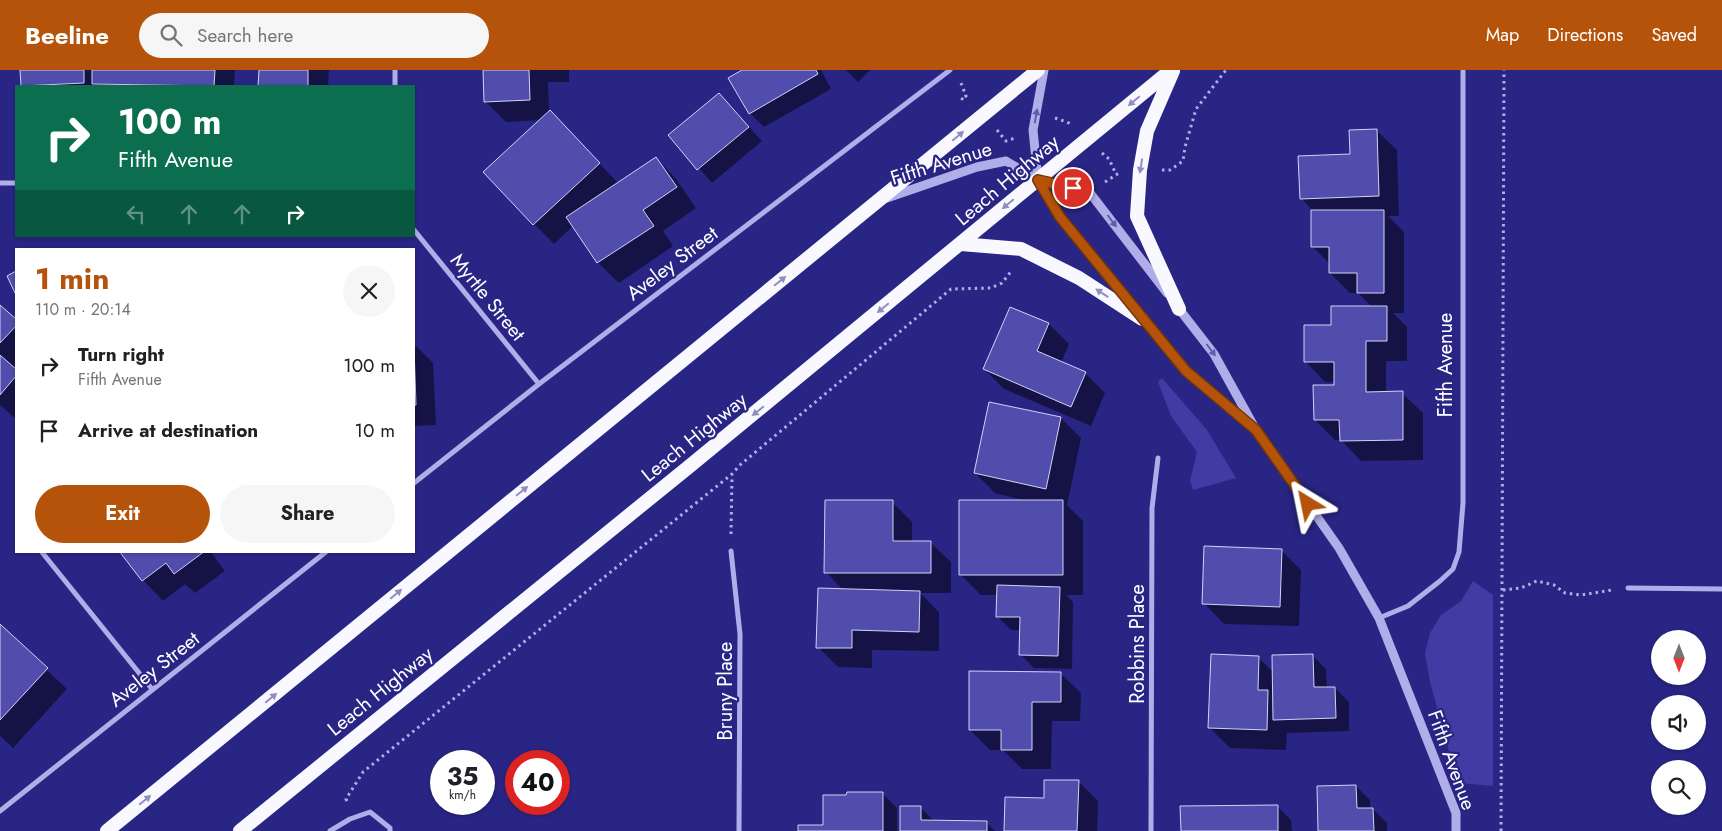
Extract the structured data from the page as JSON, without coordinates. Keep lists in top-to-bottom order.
{
  "streets": {
    "highway": ["Leach Highway"],
    "street": [
      "Fifth Avenue",
      "Aveley Street",
      "Myrtle Street",
      "Robbins Place",
      "Bruny Place"
    ]
  },
  "crossings": [
    ["Fifth Avenue", "Leach Highway"],
    ["Aveley Street", "Myrtle Street"]
  ],
  "north": "bottom",
  "page": {
    "header": "Beeline",
    "search": "Search here",
    "nav": ["Map", "Directions", "Saved"],
    "turn": ["100 m", "Fifth Avenue"],
    "heading": ["1 min", "110 m · 20:14"],
    "list": [
      {
        "name": "Turn right",
        "note": "Fifth Avenue",
        "value": "100 m"
      },
      {
        "name": "Arrive at destination",
        "value": "10 m"
      }
    ],
    "buttons": ["Exit", "Share"],
    "speed": "35 km/h",
    "limit": "40"
  }
}
